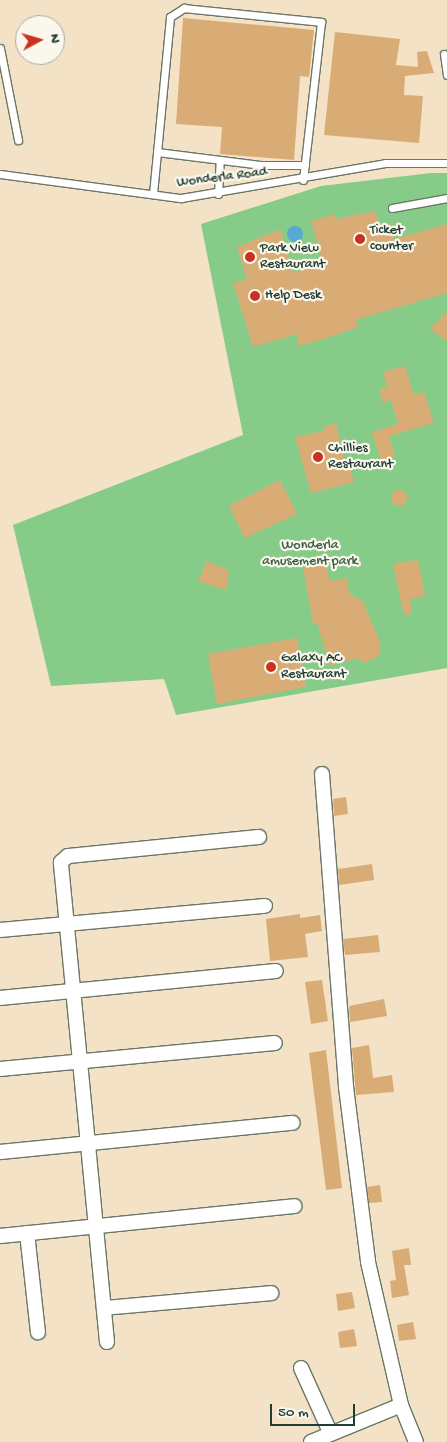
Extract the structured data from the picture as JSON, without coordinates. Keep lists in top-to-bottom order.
{
  "streets": {
    "lane": ["Wonderla Road"]
  },
  "parks": ["Wonderla amusement park"],
  "places": [
    "Ticket counter",
    "Park View Restaurant",
    "Help Desk",
    "Chillies Restaurant",
    "Galaxy AC Restaurant"
  ],
  "scale_bar": "50 m",
  "north": "right"
}
